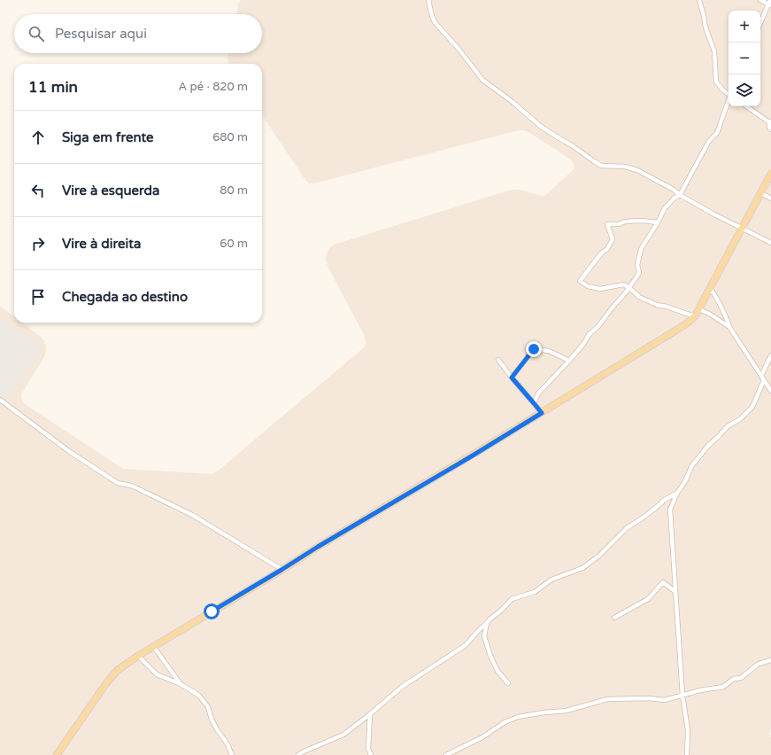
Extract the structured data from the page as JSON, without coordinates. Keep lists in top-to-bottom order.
{
  "page": {
    "map_buttons": ["+", "−"],
    "search": "Pesquisar aqui",
    "heading": ["11 min", "A pé · 820 m"],
    "list": [
      ["Siga em frente", "680 m"],
      ["Vire à esquerda", "80 m"],
      ["Vire à direita", "60 m"],
      "Chegada ao destino"
    ]
  }
}
